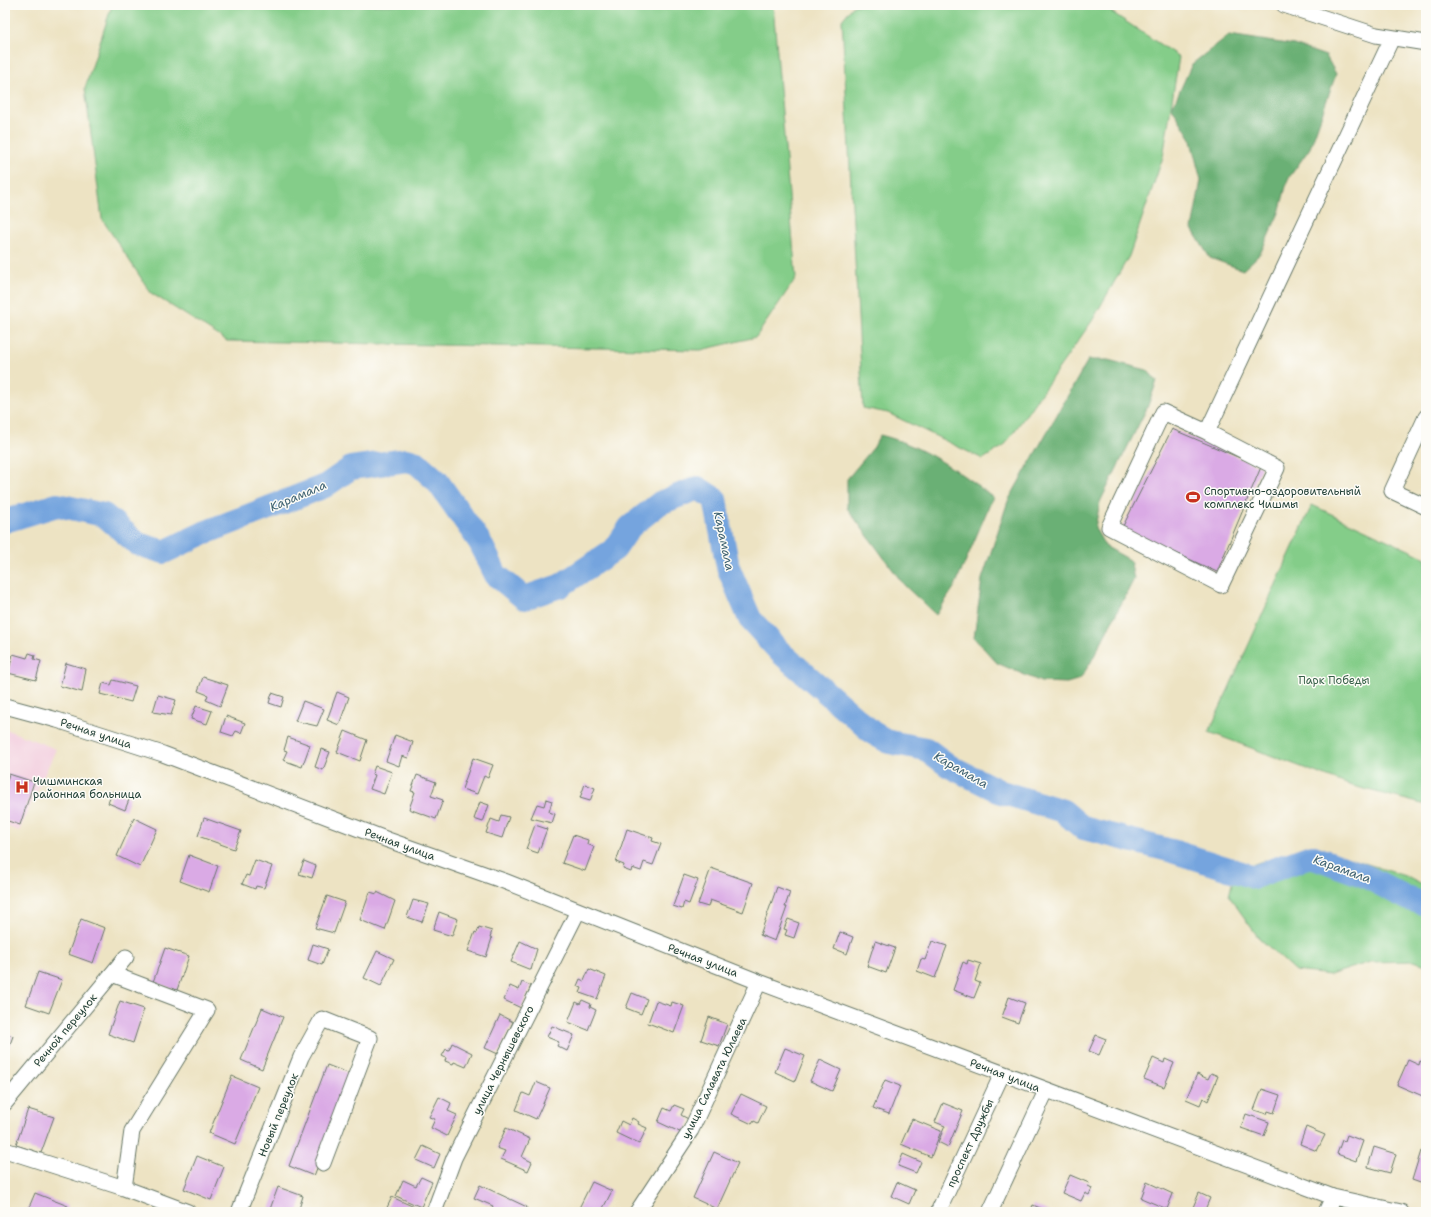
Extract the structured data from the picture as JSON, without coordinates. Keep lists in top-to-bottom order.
{
  "streets": {
    "street": [
      "Речная улица",
      "Речной переулок",
      "улица Чернышевского",
      "улица Салавата Юлаева",
      "Новый переулок",
      "проспект Дружбы"
    ]
  },
  "crossings": [
    ["Речная улица", "улица Чернышевского"],
    ["Речная улица", "улица Салавата Юлаева"],
    ["Речная улица", "проспект Дружбы"]
  ],
  "water": ["Карамала"],
  "parks": ["Парк Победы"],
  "places": {
    "sports": ["Спортивно-оздоровительный комплекс Чишмы"],
    "hospital": ["Чишминская районная больница"]
  }
}
